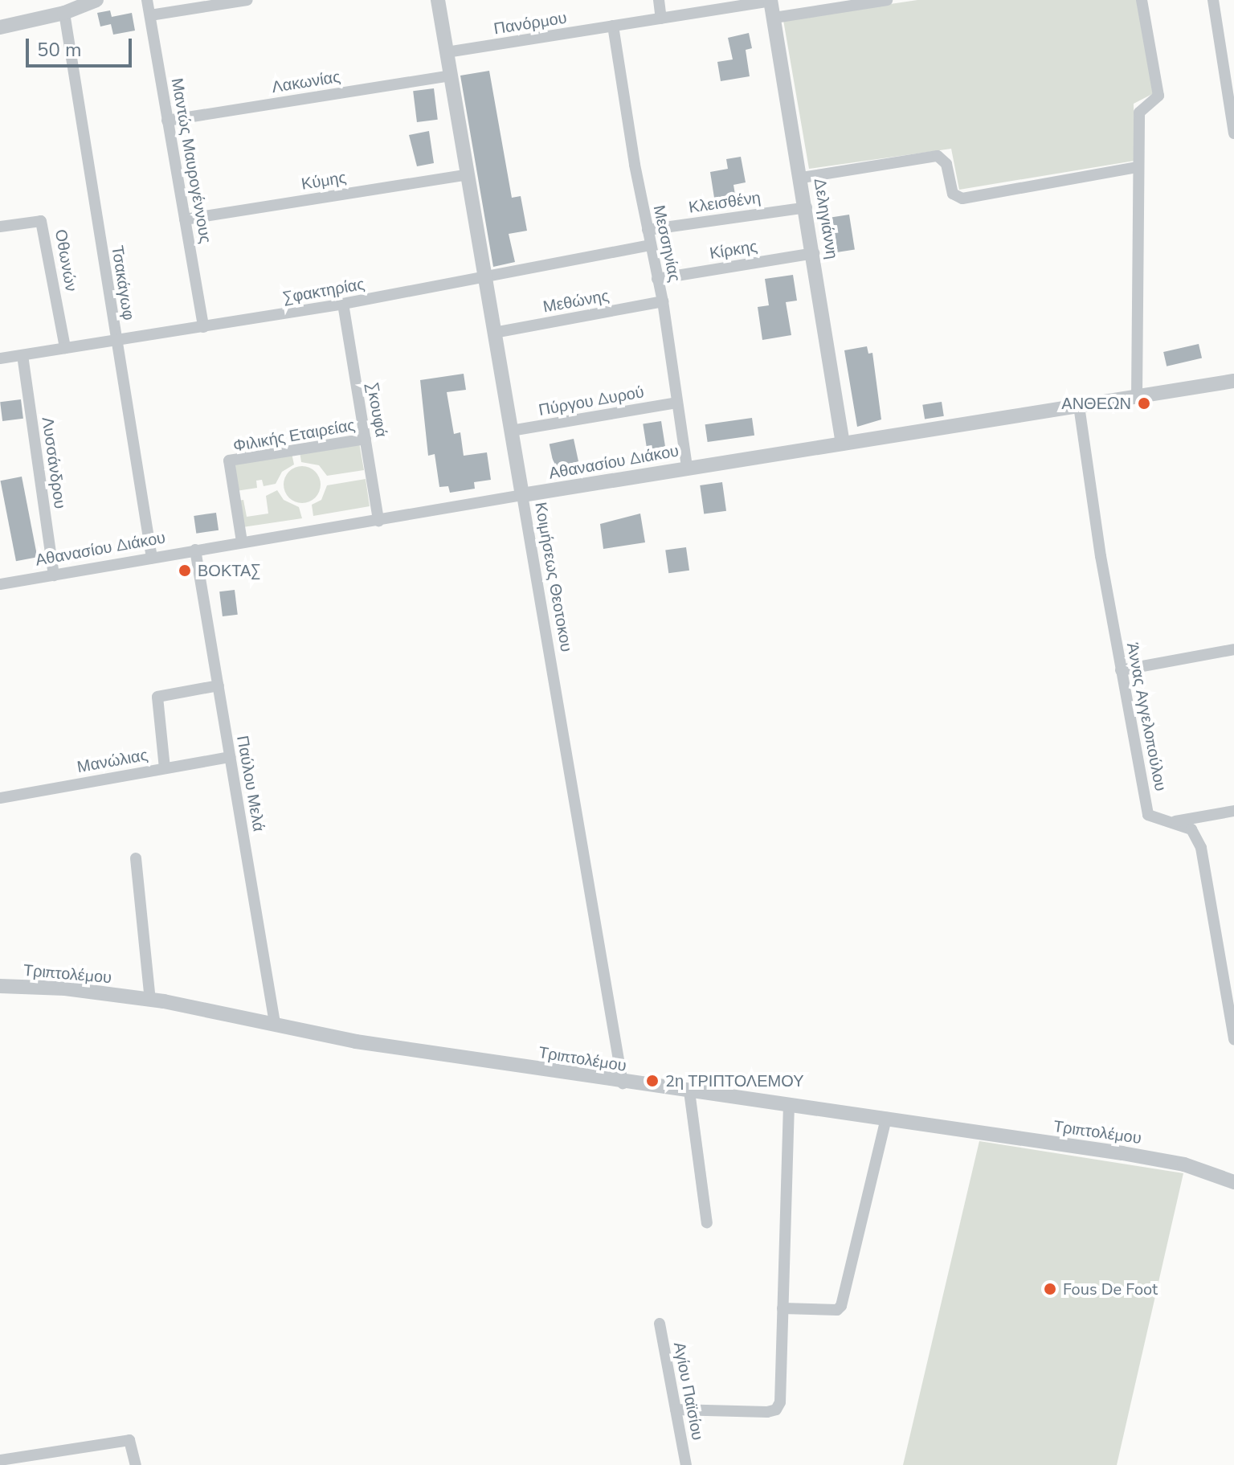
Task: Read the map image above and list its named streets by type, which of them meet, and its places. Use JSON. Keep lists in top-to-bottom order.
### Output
{
  "streets": {
    "street": [
      "Πανόρμου",
      "Λακωνίας",
      "Μαντώς Μαυρογέννους",
      "Κύμης",
      "Κλεισθένη",
      "Δεληγιάννη",
      "Μεσσηνίας",
      "Κίρκης",
      "Οθωνών",
      "Τσακάγωφ",
      "Σφακτηρίας",
      "Μεθώνης",
      "Πύργου Δυρού",
      "Σκουφά",
      "Φιλικής Εταιρείας",
      "Αθανασίου Διάκου",
      "Λυσσάνδρου",
      "Κοιμήσεως Θεοτοκου",
      "Άννας Αγγελοπούλου",
      "Μανώλιας",
      "Παύλου Μελά",
      "Τριπτολέμου",
      "Αγίου Παϊσίου"
    ]
  },
  "crossings": [
    ["Πανόρμου", "Δεληγιάννη"],
    ["Πανόρμου", "Μεσσηνίας"],
    ["Πανόρμου", "Κοιμήσεως Θεοτοκου"],
    ["Λακωνίας", "Μαντώς Μαυρογέννους"],
    ["Λακωνίας", "Κοιμήσεως Θεοτοκου"],
    ["Μαντώς Μαυρογέννους", "Κύμης"],
    ["Μαντώς Μαυρογέννους", "Σφακτηρίας"],
    ["Κύμης", "Κοιμήσεως Θεοτοκου"],
    ["Κλεισθένη", "Δεληγιάννη"],
    ["Κλεισθένη", "Μεσσηνίας"],
    ["Δεληγιάννη", "Κίρκης"],
    ["Δεληγιάννη", "Αθανασίου Διάκου"],
    ["Μεσσηνίας", "Κίρκης"],
    ["Μεσσηνίας", "Σφακτηρίας"],
    ["Μεσσηνίας", "Μεθώνης"],
    ["Μεσσηνίας", "Πύργου Δυρού"],
    ["Μεσσηνίας", "Αθανασίου Διάκου"],
    ["Οθωνών", "Σφακτηρίας"],
    ["Τσακάγωφ", "Σφακτηρίας"],
    ["Τσακάγωφ", "Αθανασίου Διάκου"],
    ["Σφακτηρίας", "Σκουφά"],
    ["Σφακτηρίας", "Λυσσάνδρου"],
    ["Σφακτηρίας", "Κοιμήσεως Θεοτοκου"],
    ["Μεθώνης", "Κοιμήσεως Θεοτοκου"],
    ["Πύργου Δυρού", "Κοιμήσεως Θεοτοκου"],
    ["Σκουφά", "Φιλικής Εταιρείας"],
    ["Σκουφά", "Αθανασίου Διάκου"],
    ["Φιλικής Εταιρείας", "Αθανασίου Διάκου"],
    ["Αθανασίου Διάκου", "Λυσσάνδρου"],
    ["Αθανασίου Διάκου", "Κοιμήσεως Θεοτοκου"],
    ["Αθανασίου Διάκου", "Άννας Αγγελοπούλου"],
    ["Αθανασίου Διάκου", "Παύλου Μελά"],
    ["Κοιμήσεως Θεοτοκου", "Τριπτολέμου"],
    ["Μανώλιας", "Παύλου Μελά"],
    ["Παύλου Μελά", "Τριπτολέμου"]
  ],
  "places": [
    "ΑΝΘΕΩΝ",
    "ΒΟΚΤΑΣ",
    "2η ΤΡΙΠΤΟΛΕΜΟΥ",
    "Fous De Foot"
  ],
  "scale_bar": "50 m"
}
